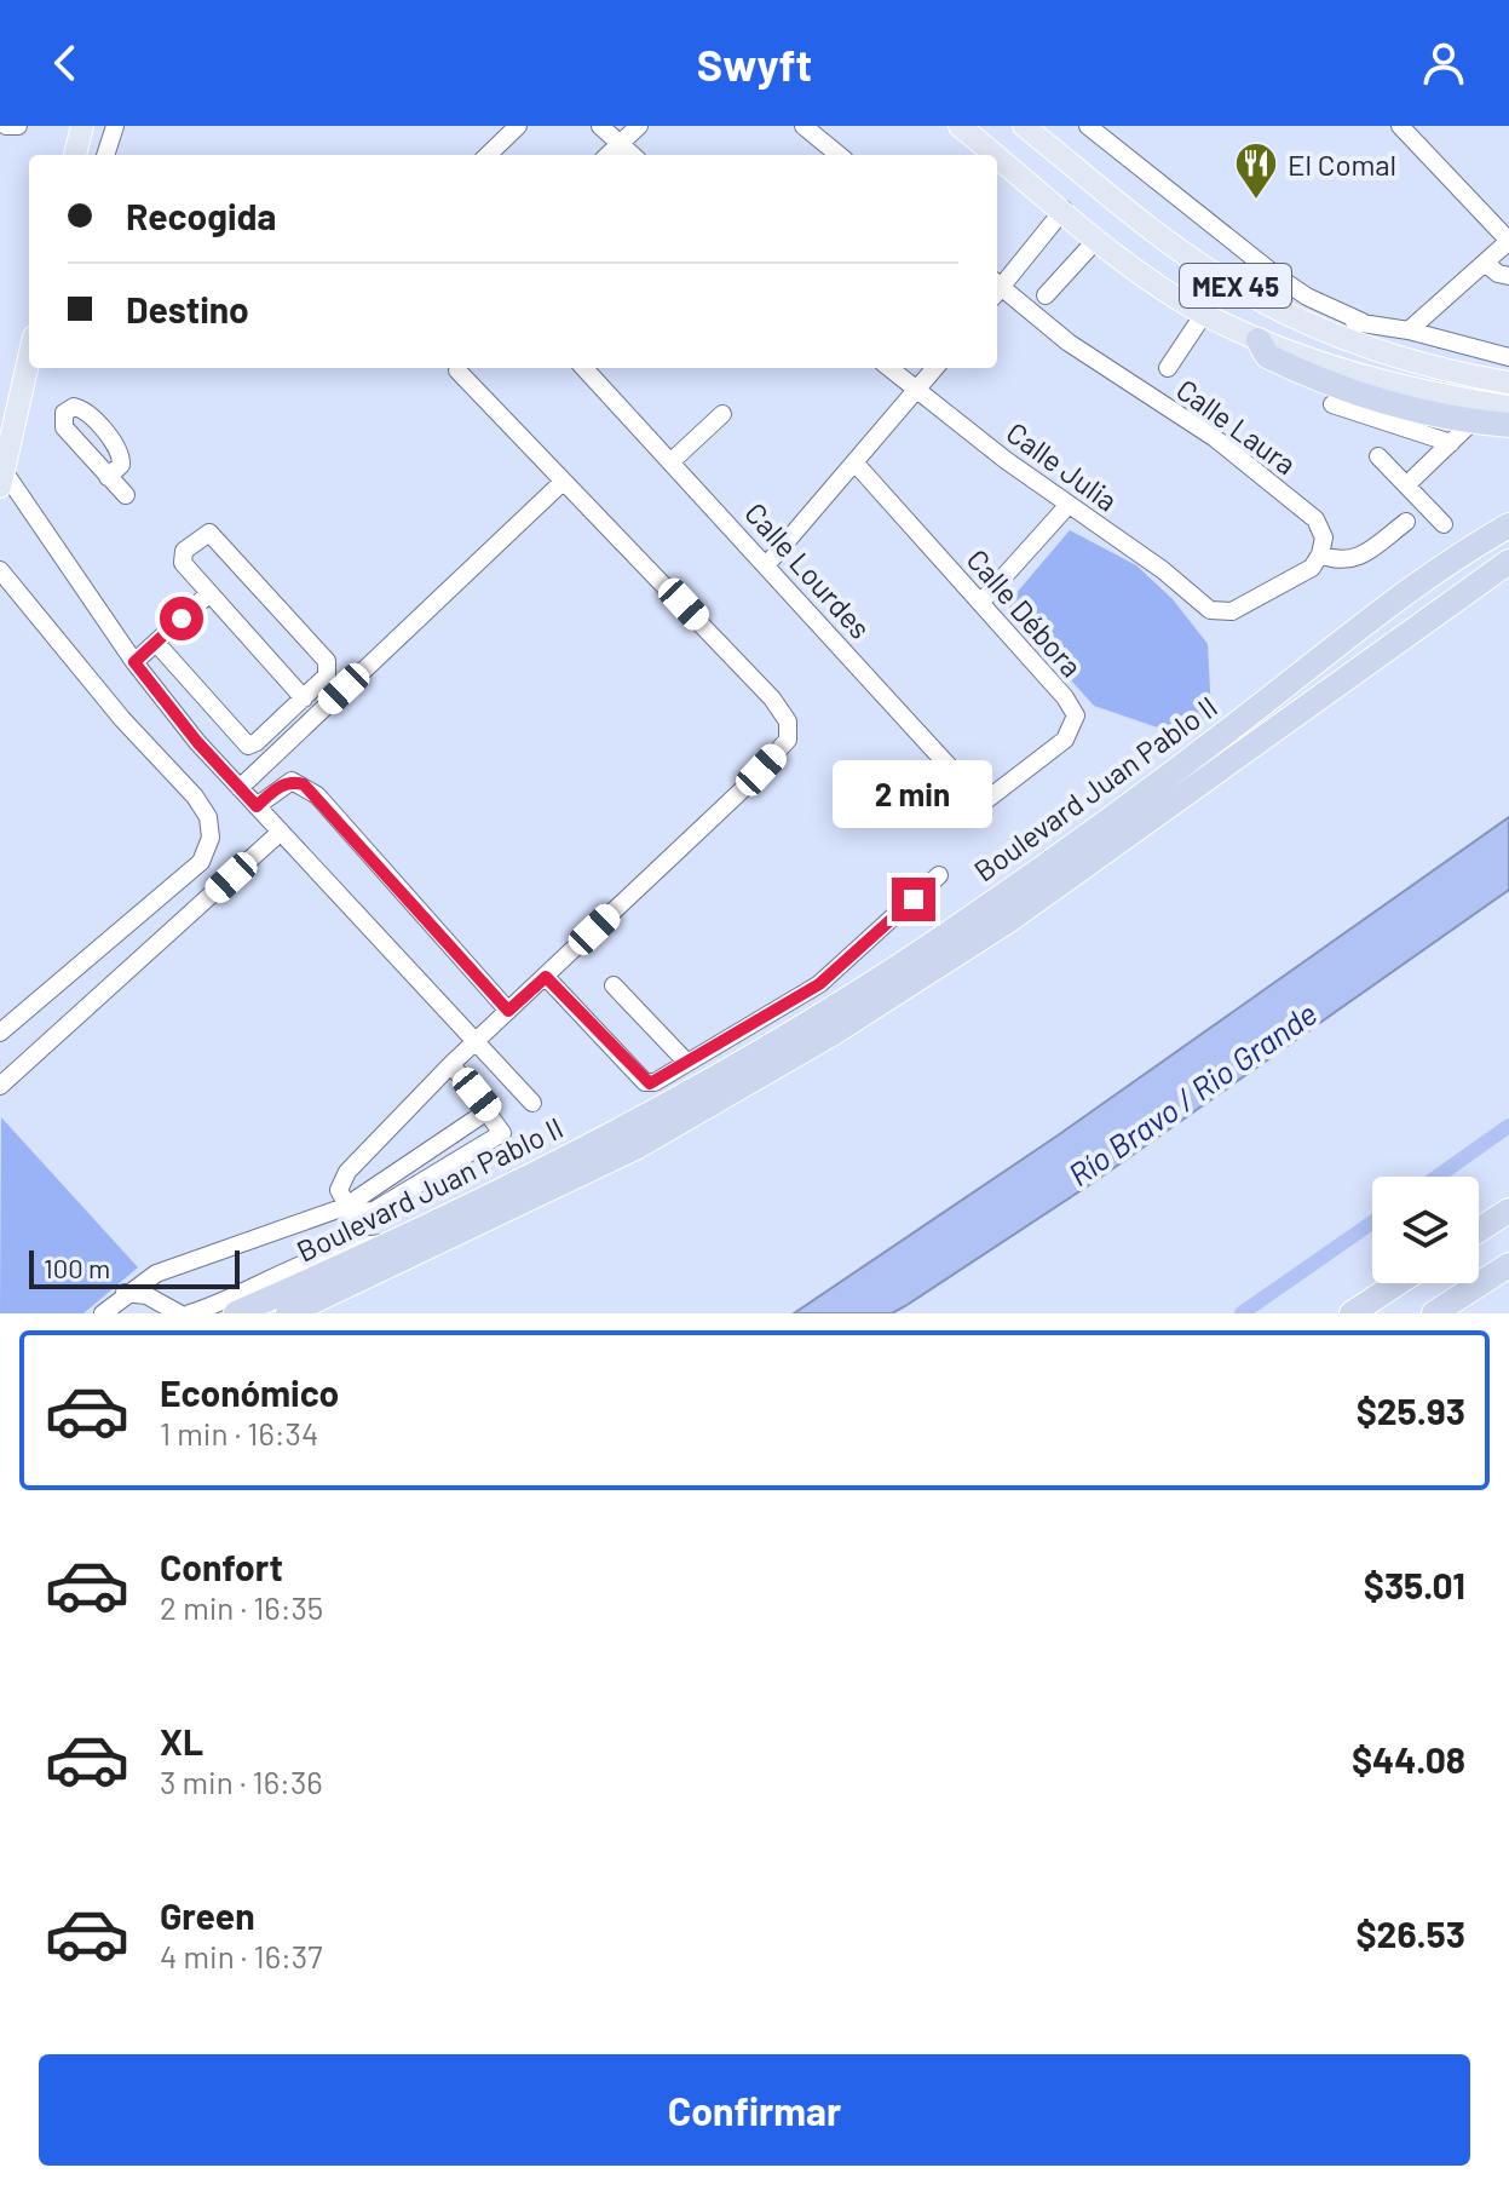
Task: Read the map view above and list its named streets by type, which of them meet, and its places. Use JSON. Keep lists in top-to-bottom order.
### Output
{
  "streets": {
    "highway": ["Boulevard Juan Pablo II"],
    "main road": ["MEX 45"],
    "street": [
      "Calle Laura",
      "Calle Julia",
      "Calle Lourdes",
      "Calle Débora"
    ]
  },
  "crossings": [
    ["Calle Laura", "Calle Julia"],
    ["Calle Lourdes", "Calle Débora"]
  ],
  "water": ["Río Bravo / Rio Grande"],
  "places": {
    "restaurant": ["El Comal"]
  },
  "scale_bar": "100 m",
  "page": {
    "header": "Swyft",
    "banner": ["Recogida", "Destino"],
    "bubble": "2 min",
    "scale": "100 m",
    "list": [
      {
        "name": "Económico",
        "note": "1 min · 16:34",
        "value": "$25.93"
      },
      {
        "name": "Confort",
        "note": "2 min · 16:35",
        "value": "$35.01"
      },
      {
        "name": "XL",
        "note": "3 min · 16:36",
        "value": "$44.08"
      },
      {
        "name": "Green",
        "note": "4 min · 16:37",
        "value": "$26.53"
      }
    ],
    "buttons": "Confirmar"
  }
}
